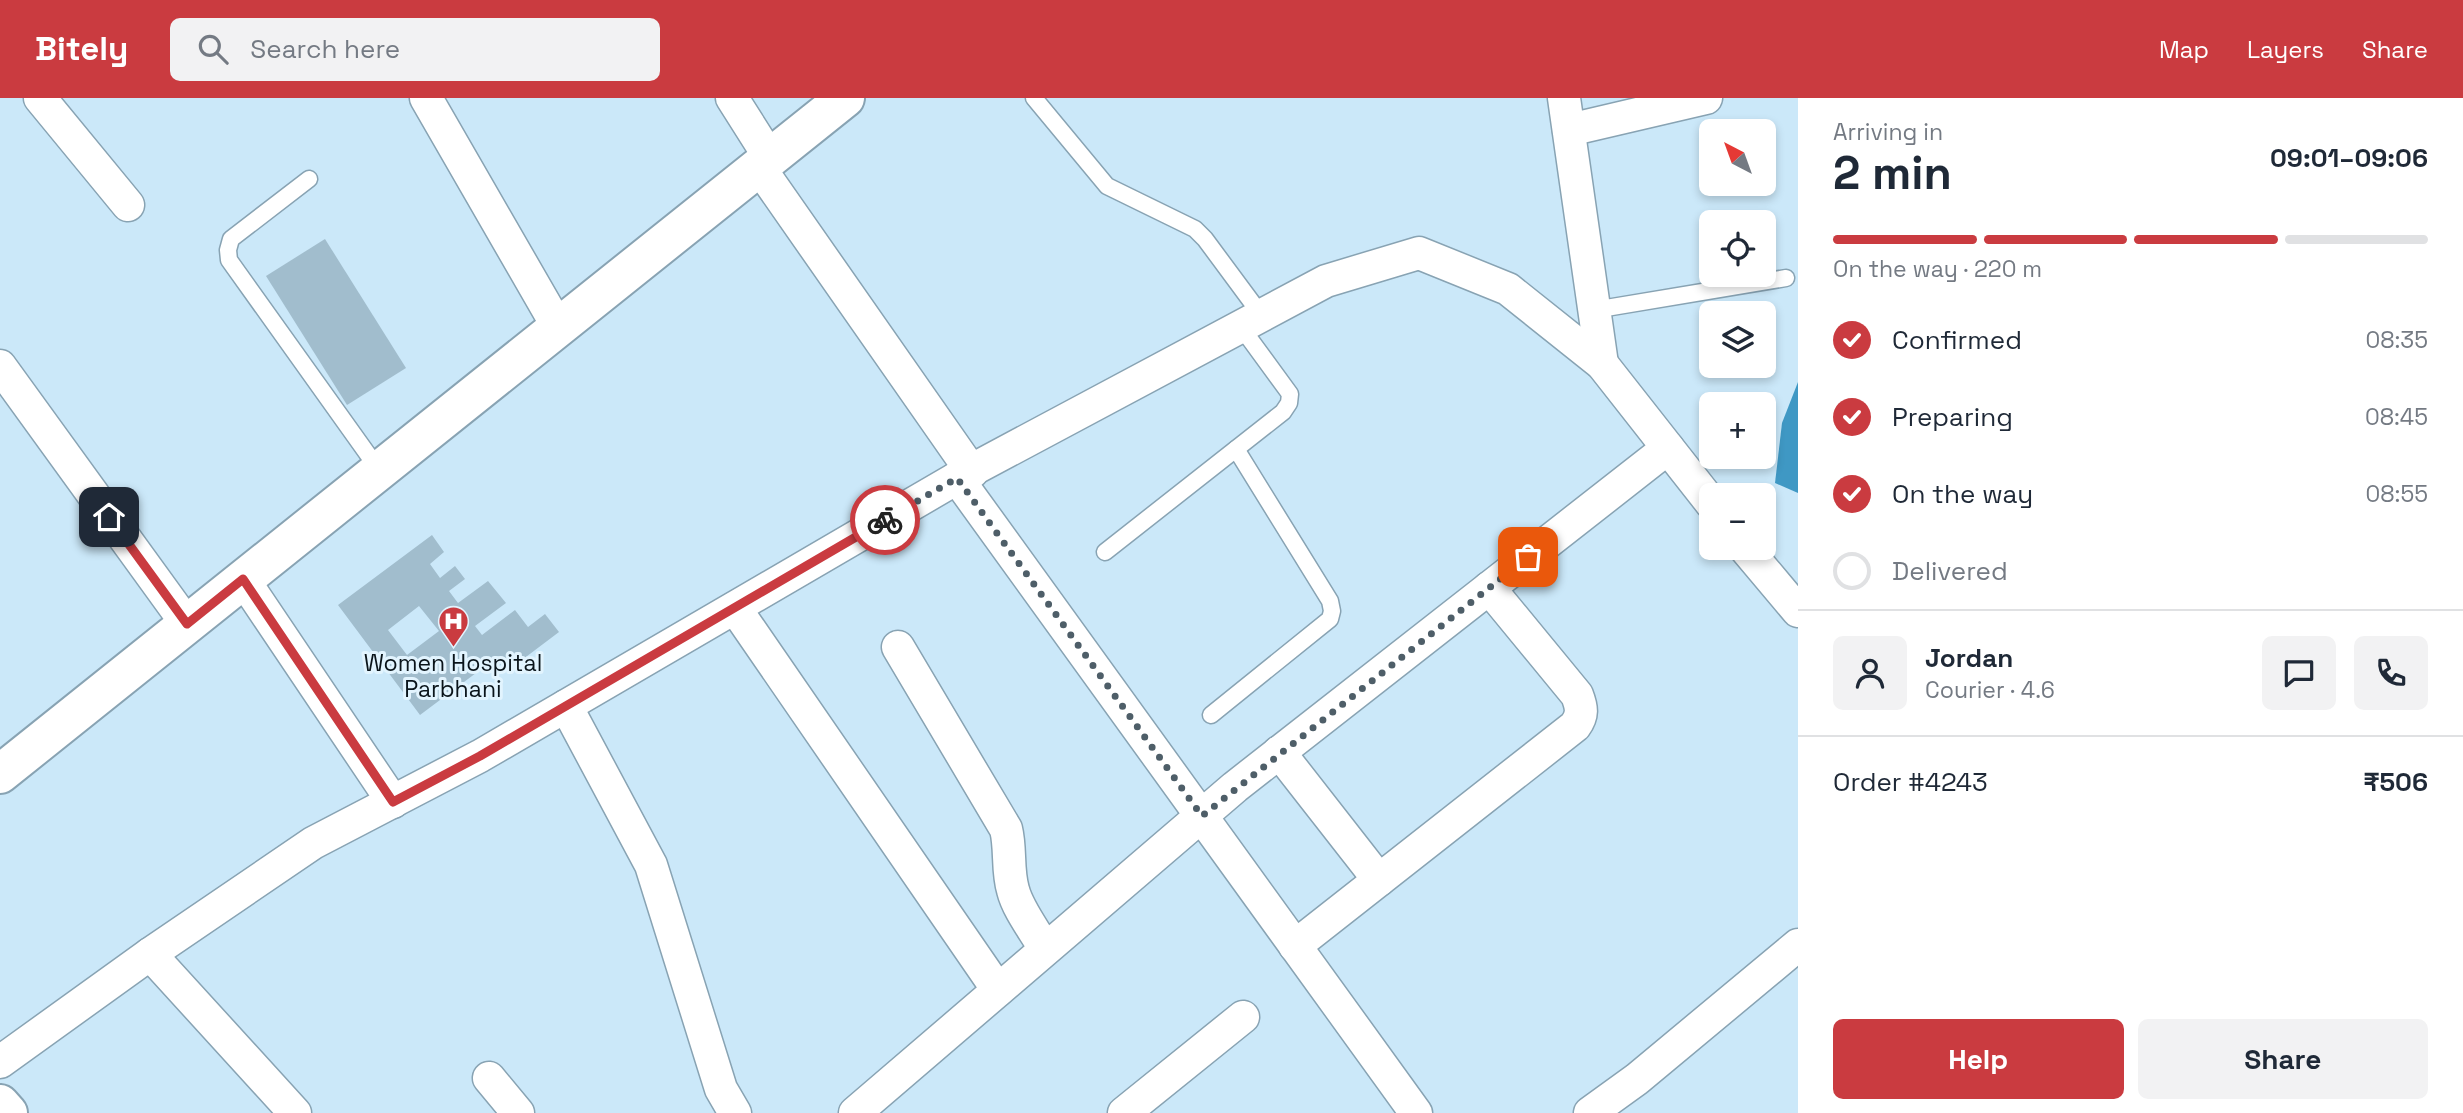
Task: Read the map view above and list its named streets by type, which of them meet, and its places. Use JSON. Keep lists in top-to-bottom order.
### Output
{
  "places": {
    "hospital": ["Women Hospital Parbhani"]
  },
  "north": "top left",
  "page": {
    "header": "Bitely",
    "search": "Search here",
    "nav": ["Map", "Layers", "Share"],
    "heading": ["2 min", "Arriving in", "09:01–09:06"],
    "panel": [
      "Jordan",
      "Courier · 4.6",
      "Order #4243",
      "₹506"
    ],
    "map_buttons": ["+", "−"],
    "bar": "On the way · 220 m",
    "list": [
      ["Confirmed", "08:35"],
      ["Preparing", "08:45"],
      ["On the way", "08:55"],
      "Delivered"
    ],
    "buttons": ["Help", "Share"]
  }
}
